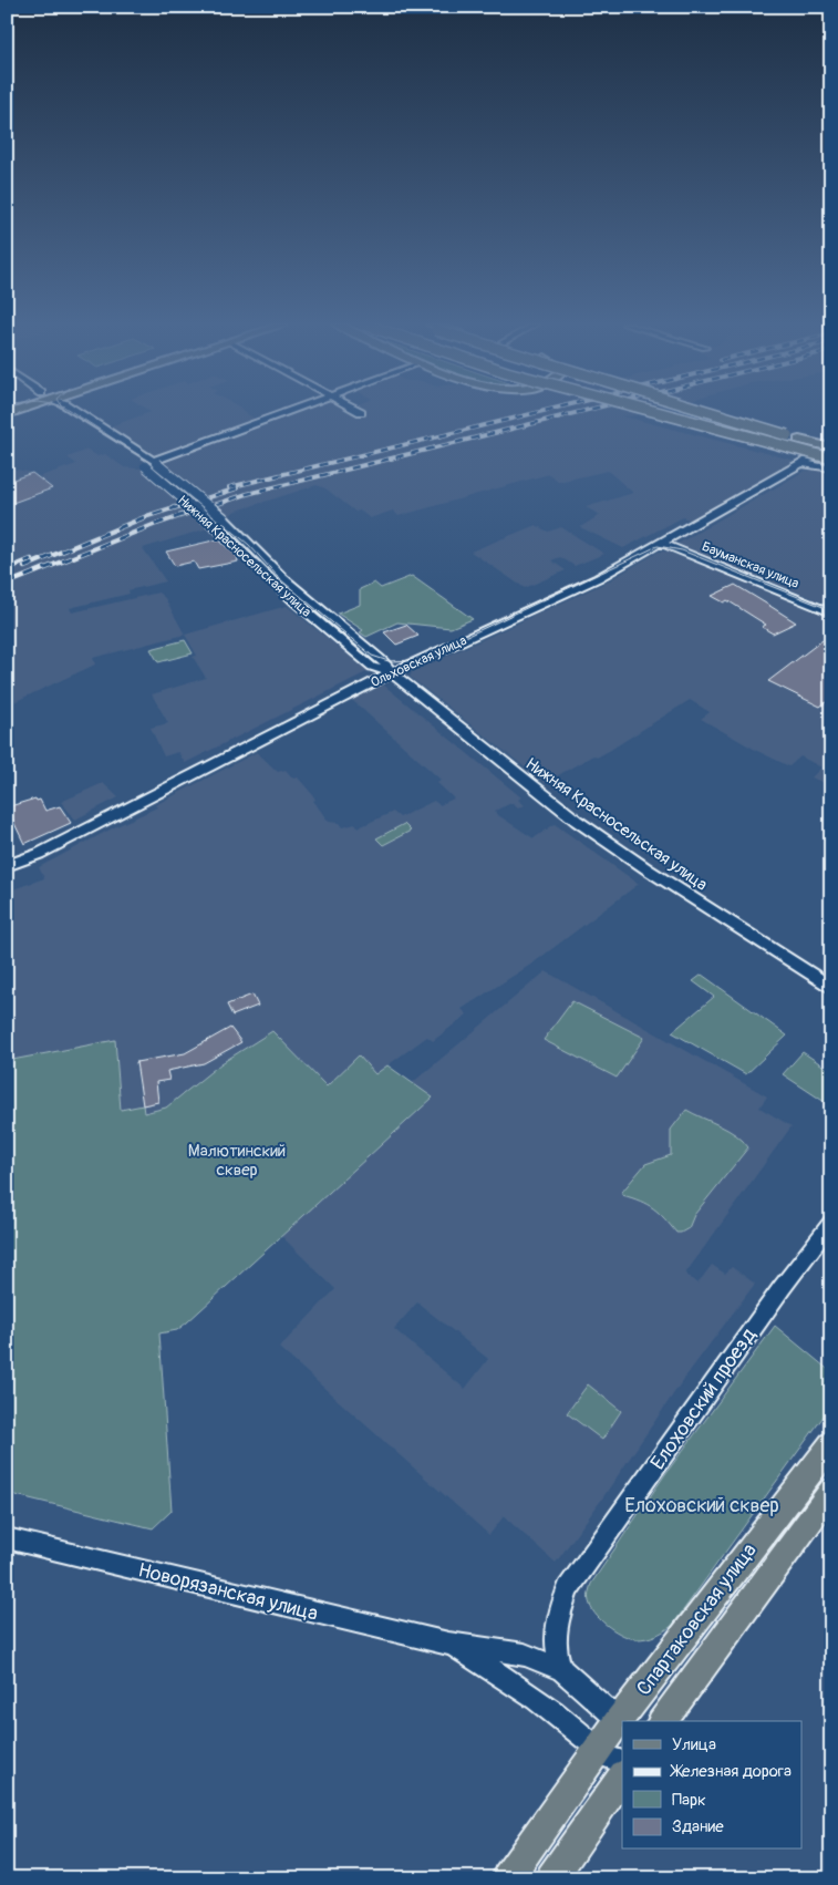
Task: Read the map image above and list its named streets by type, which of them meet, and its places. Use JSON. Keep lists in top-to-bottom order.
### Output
{
  "streets": {
    "main road": ["Спартаковская улица"],
    "street": [
      "Нижняя Красносельская улица",
      "Бауманская улица",
      "Ольховская улица",
      "Елоховский проезд",
      "Новорязанская улица"
    ]
  },
  "crossings": [
    ["Нижняя Красносельская улица", "Ольховская улица"],
    ["Бауманская улица", "Ольховская улица"],
    ["Елоховский проезд", "Новорязанская улица"],
    ["Новорязанская улица", "Спартаковская улица"]
  ],
  "parks": ["Малютинский сквер", "Елоховский сквер"],
  "legend": [
    "Улица",
    "Железная дорога",
    "Парк",
    "Здание"
  ]
}
